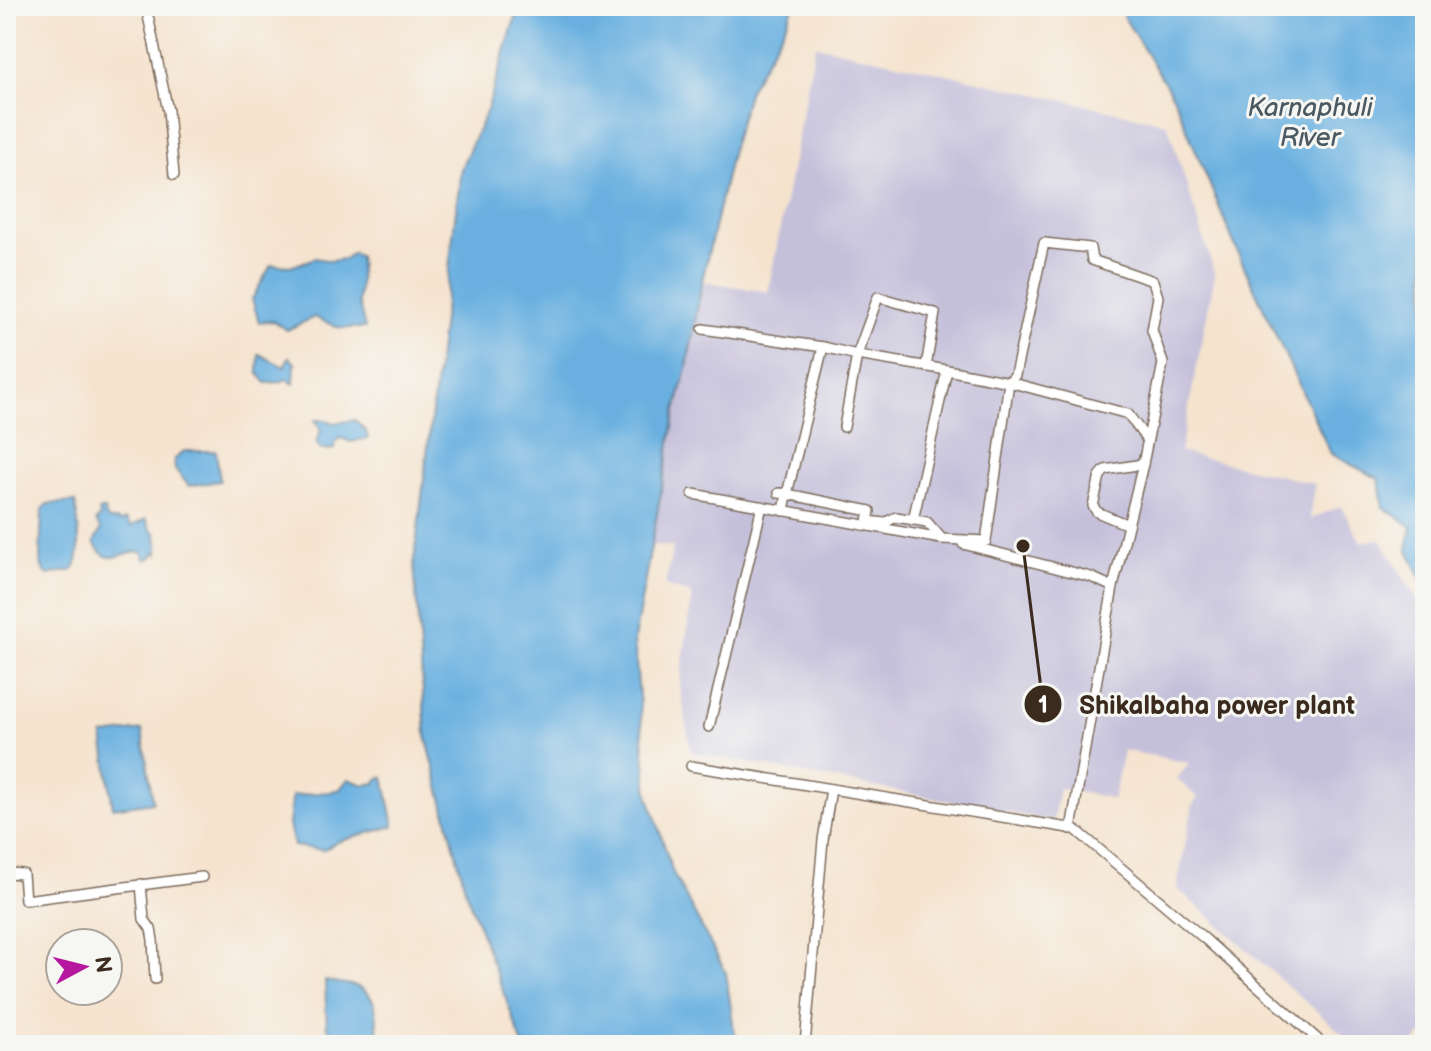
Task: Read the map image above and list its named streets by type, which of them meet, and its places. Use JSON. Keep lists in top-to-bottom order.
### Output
{
  "water": ["Karnaphuli River"],
  "places": ["Shikalbaha power plant"],
  "north": "right"
}
